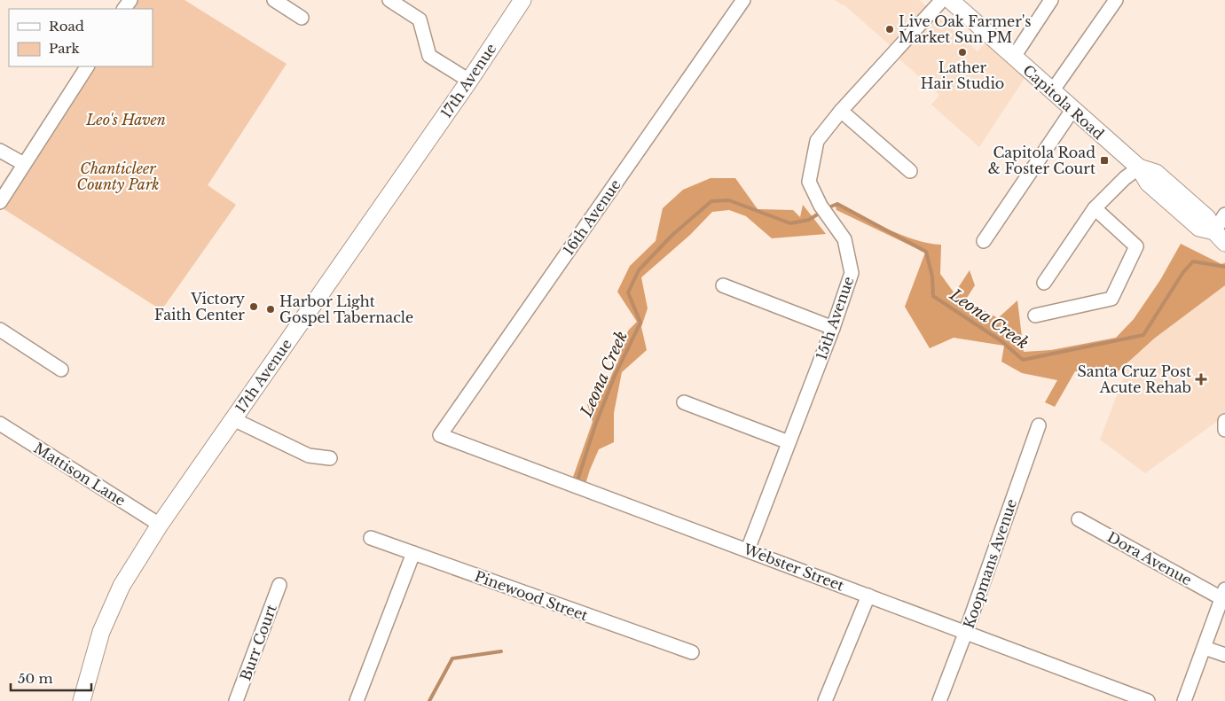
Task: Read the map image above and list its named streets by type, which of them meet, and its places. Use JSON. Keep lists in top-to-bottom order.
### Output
{
  "streets": {
    "main road": ["17th Avenue", "Capitola Road"],
    "street": [
      "16th Avenue",
      "15th Avenue",
      "Mattison Lane",
      "Dora Avenue",
      "Koopmans Avenue",
      "Webster Street",
      "Pinewood Street",
      "Burr Court"
    ]
  },
  "crossings": [
    ["17th Avenue", "Mattison Lane"],
    ["16th Avenue", "Webster Street"],
    ["15th Avenue", "Webster Street"],
    ["Koopmans Avenue", "Webster Street"]
  ],
  "water": ["Leona Creek"],
  "parks": ["Leo's Haven", "Chanticleer County Park"],
  "places": {
    "other": [
      "Live Oak Farmer's Market Sun PM",
      "Lather Hair Studio",
      "Victory Faith Center",
      "Harbor Light Gospel Tabernacle"
    ],
    "transit": ["Capitola Road & Foster Court"],
    "health": ["Santa Cruz Post Acute Rehab"]
  },
  "legend": ["Road", "Park"],
  "scale_bar": "50 m"
}
